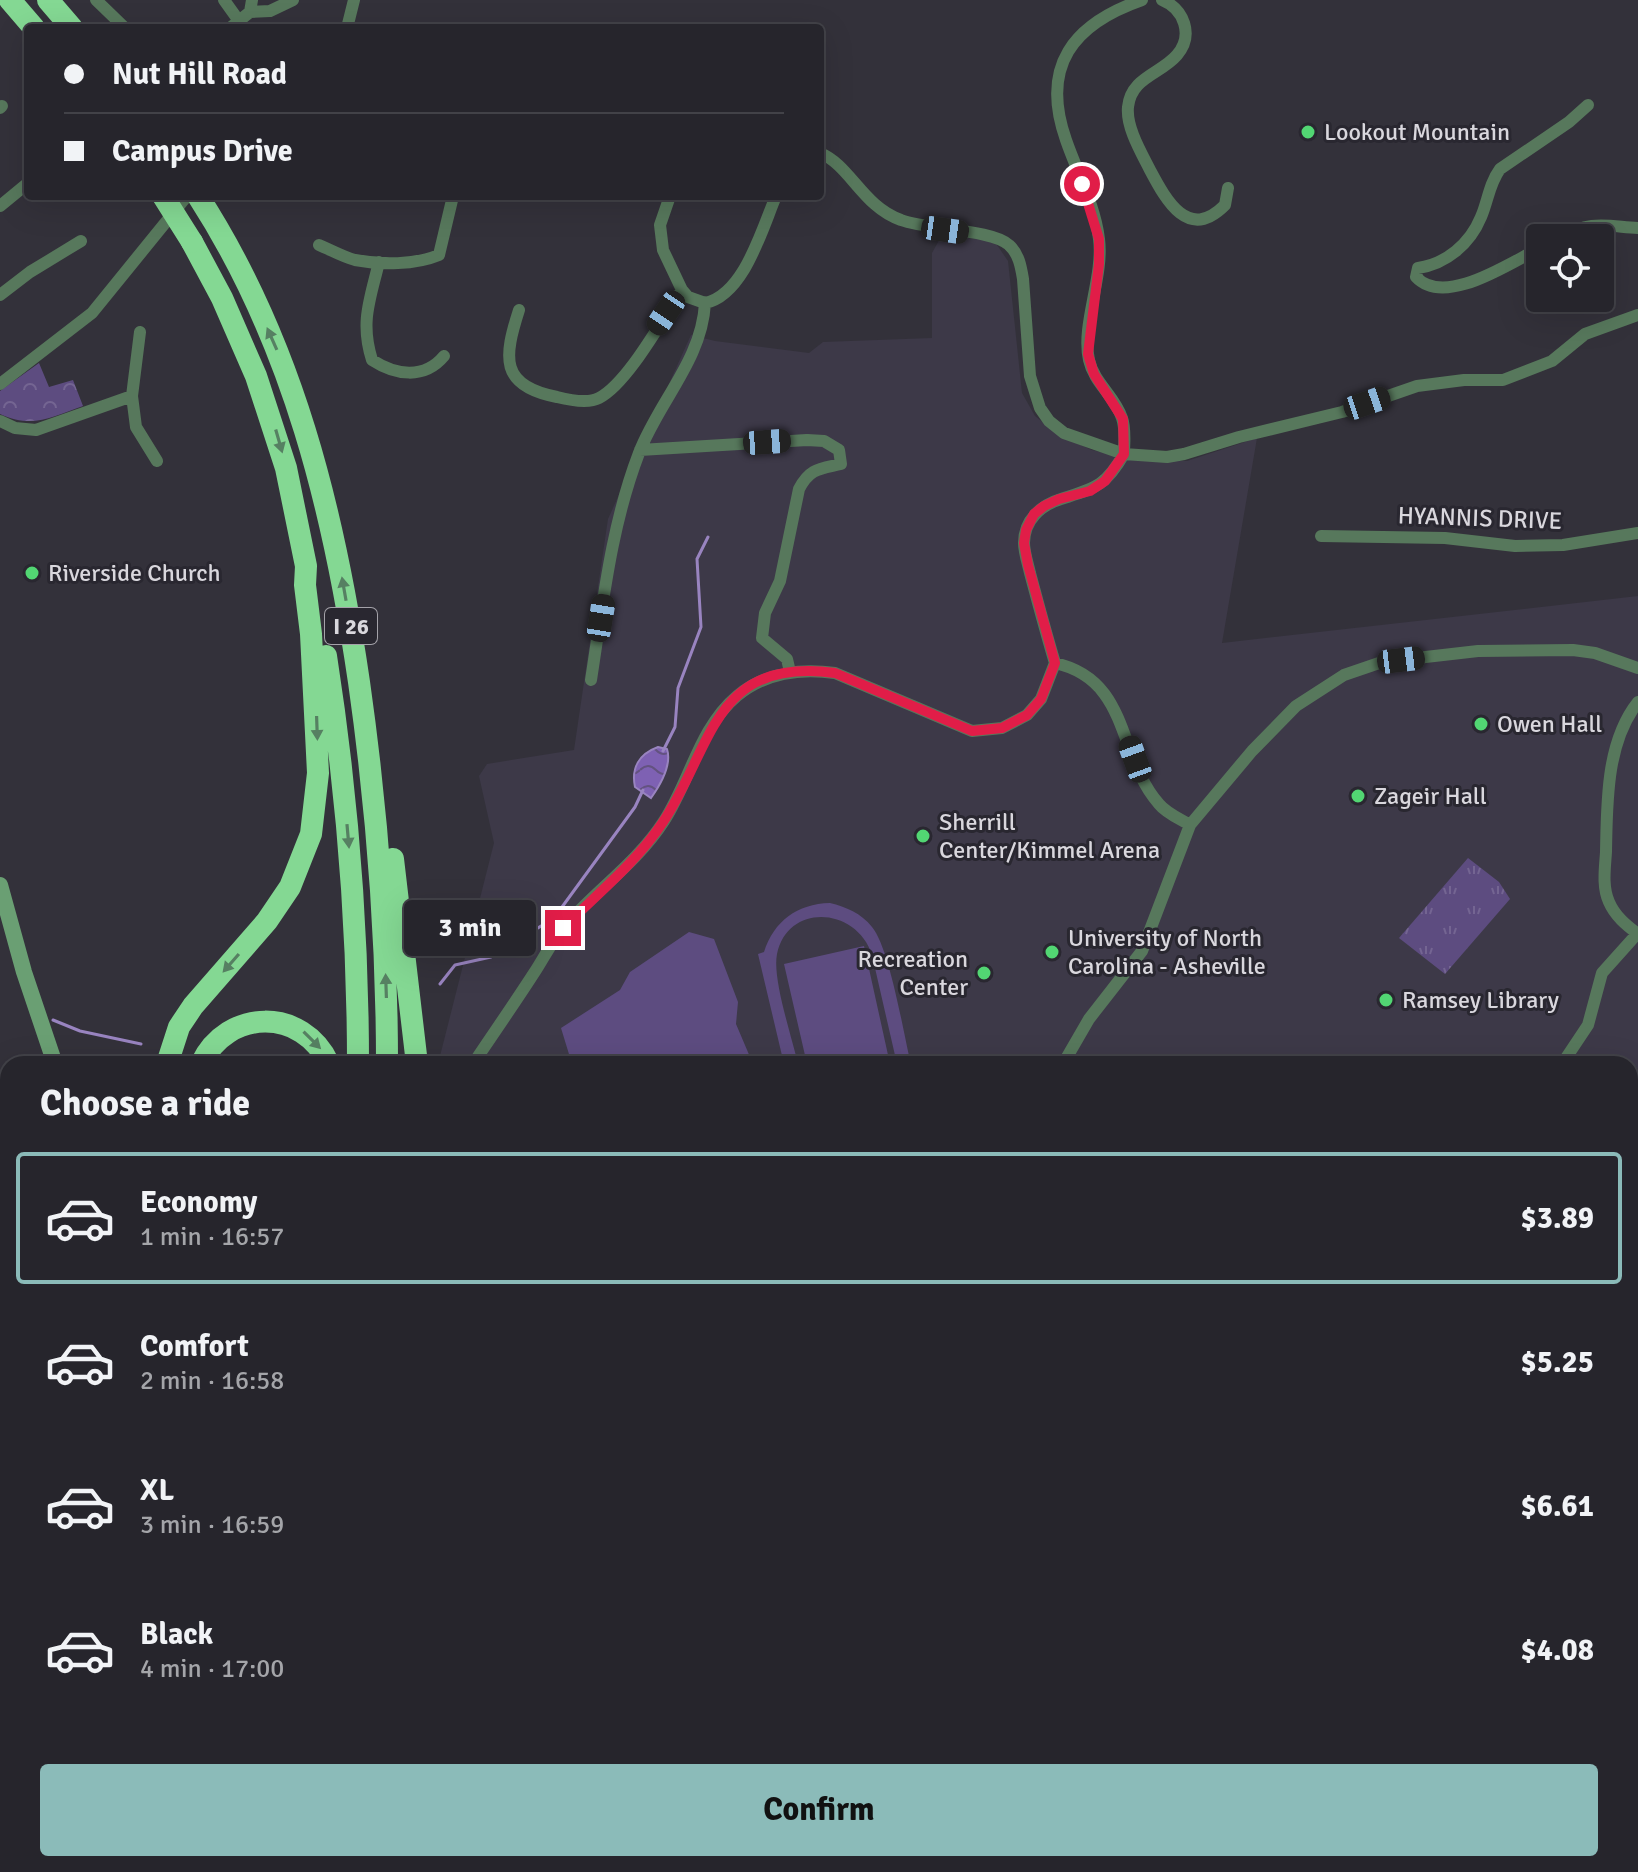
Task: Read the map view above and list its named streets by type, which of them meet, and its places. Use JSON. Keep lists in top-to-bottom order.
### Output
{
  "streets": {
    "highway": ["I 26"],
    "street": ["HYANNIS DRIVE"]
  },
  "places": [
    "Lookout Mountain",
    "Riverside Church",
    "Owen Hall",
    "Zageir Hall",
    "Sherrill Center/Kimmel Arena",
    "University of North Carolina - Asheville",
    "Recreation Center",
    "Ramsey Library"
  ],
  "page": {
    "banner": ["Nut Hill Road", "Campus Drive"],
    "bubble": "3 min",
    "heading": "Choose a ride",
    "list": [
      {
        "name": "Economy",
        "note": "1 min · 16:57",
        "value": "$3.89"
      },
      {
        "name": "Comfort",
        "note": "2 min · 16:58",
        "value": "$5.25"
      },
      {
        "name": "XL",
        "note": "3 min · 16:59",
        "value": "$6.61"
      },
      {
        "name": "Black",
        "note": "4 min · 17:00",
        "value": "$4.08"
      }
    ],
    "buttons": "Confirm"
  }
}
